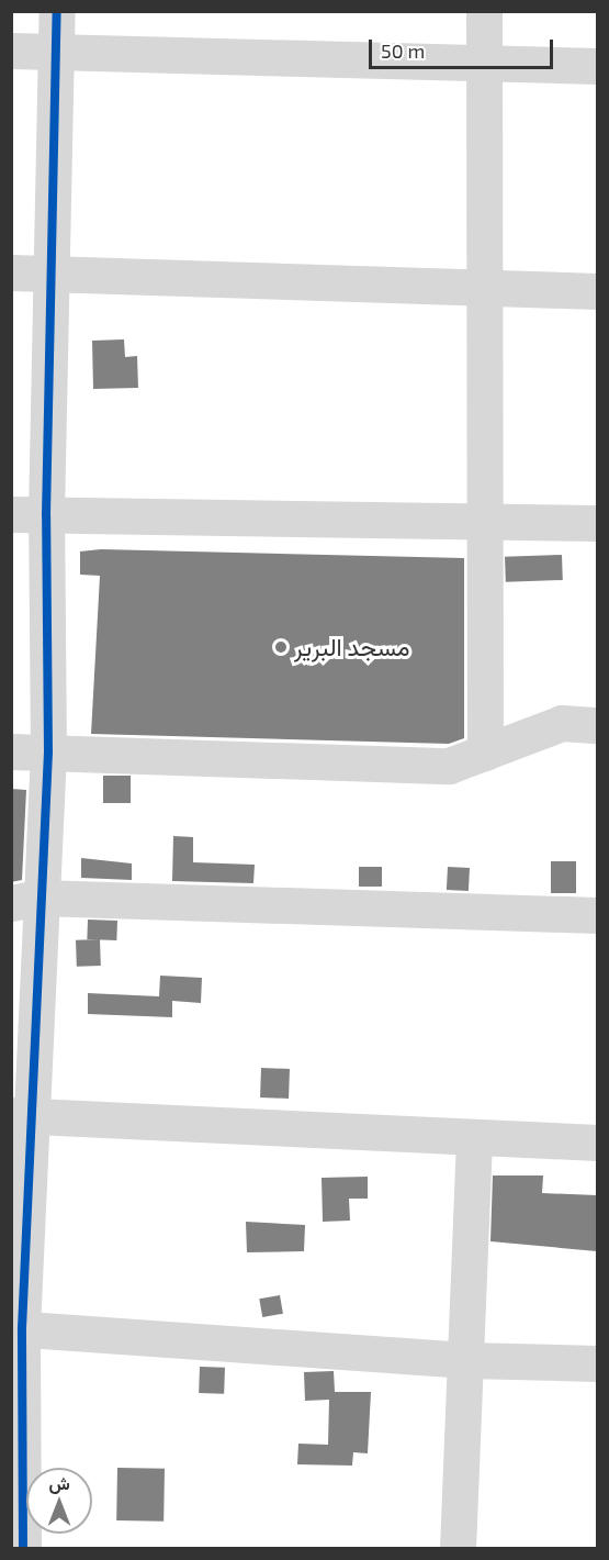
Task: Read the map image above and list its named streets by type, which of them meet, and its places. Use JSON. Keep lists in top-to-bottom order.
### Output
{
  "places": ["مسجد البرير"],
  "scale_bar": "50 m",
  "north": "top"
}
